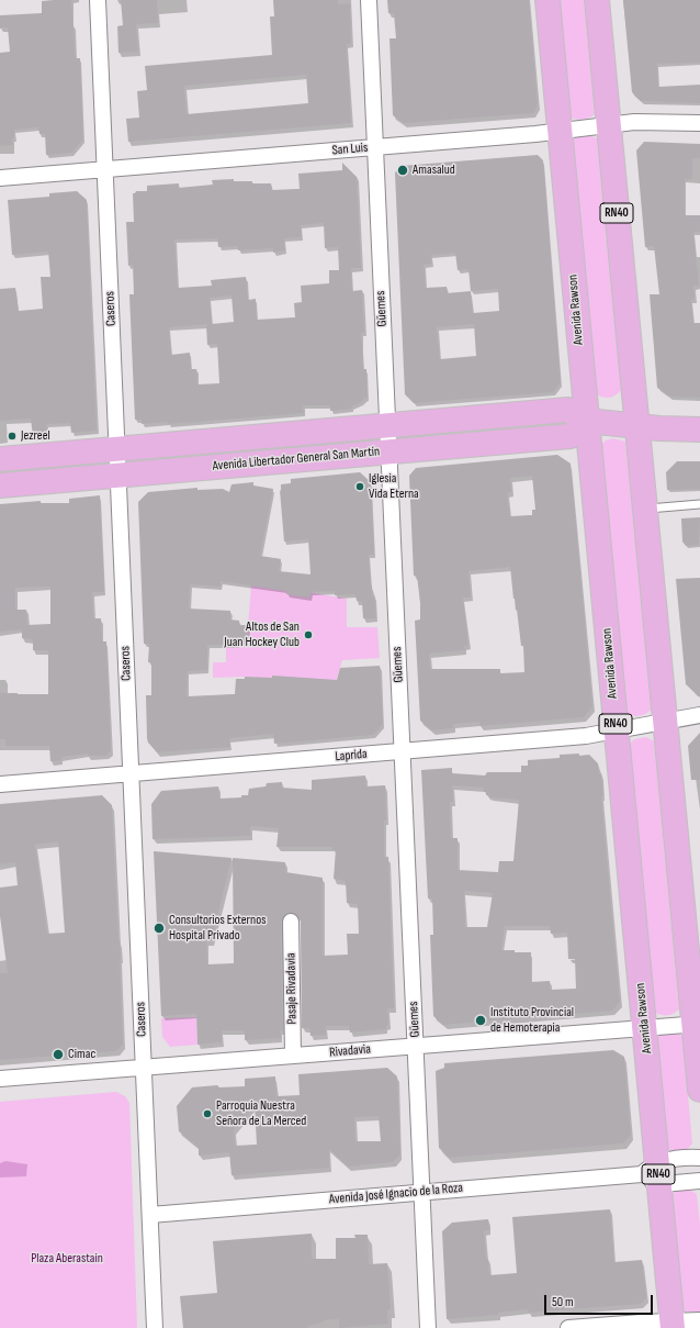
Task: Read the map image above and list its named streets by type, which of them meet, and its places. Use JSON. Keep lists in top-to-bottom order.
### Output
{
  "streets": {
    "main road": ["RN40", "Avenida Rawson", "Avenida Libertador General San Martín"],
    "street": [
      "San Luis",
      "Caseros",
      "Güemes",
      "Laprida",
      "Pasaje Rivadavia",
      "Rivadavia",
      "Avenida José Ignacio de la Roza"
    ]
  },
  "crossings": [
    ["San Luis", "RN40"],
    ["San Luis", "Caseros"],
    ["San Luis", "Güemes"],
    ["San Luis", "Avenida Rawson"],
    ["RN40", "Avenida Libertador General San Martín"],
    ["RN40", "Laprida"],
    ["RN40", "Rivadavia"],
    ["Caseros", "Avenida Libertador General San Martín"],
    ["Caseros", "Laprida"],
    ["Caseros", "Rivadavia"],
    ["Caseros", "Avenida José Ignacio de la Roza"],
    ["Güemes", "Avenida Libertador General San Martín"],
    ["Güemes", "Laprida"],
    ["Güemes", "Rivadavia"],
    ["Güemes", "Avenida José Ignacio de la Roza"],
    ["Avenida Rawson", "Avenida Libertador General San Martín"],
    ["Avenida Rawson", "Laprida"],
    ["Avenida Rawson", "Rivadavia"],
    ["Avenida Rawson", "Avenida José Ignacio de la Roza"],
    ["Pasaje Rivadavia", "Rivadavia"]
  ],
  "parks": ["Plaza Aberastain"],
  "places": [
    "Amasalud",
    "Jezreel",
    "Iglesia Vida Eterna",
    "Altos de San Juan Hockey Club",
    "Consultorios Externos Hospital Privado",
    "Instituto Provincial de Hemoterapia",
    "Cimac",
    "Parroquia Nuestra Señora de La Merced"
  ],
  "scale_bar": "50 m"
}
